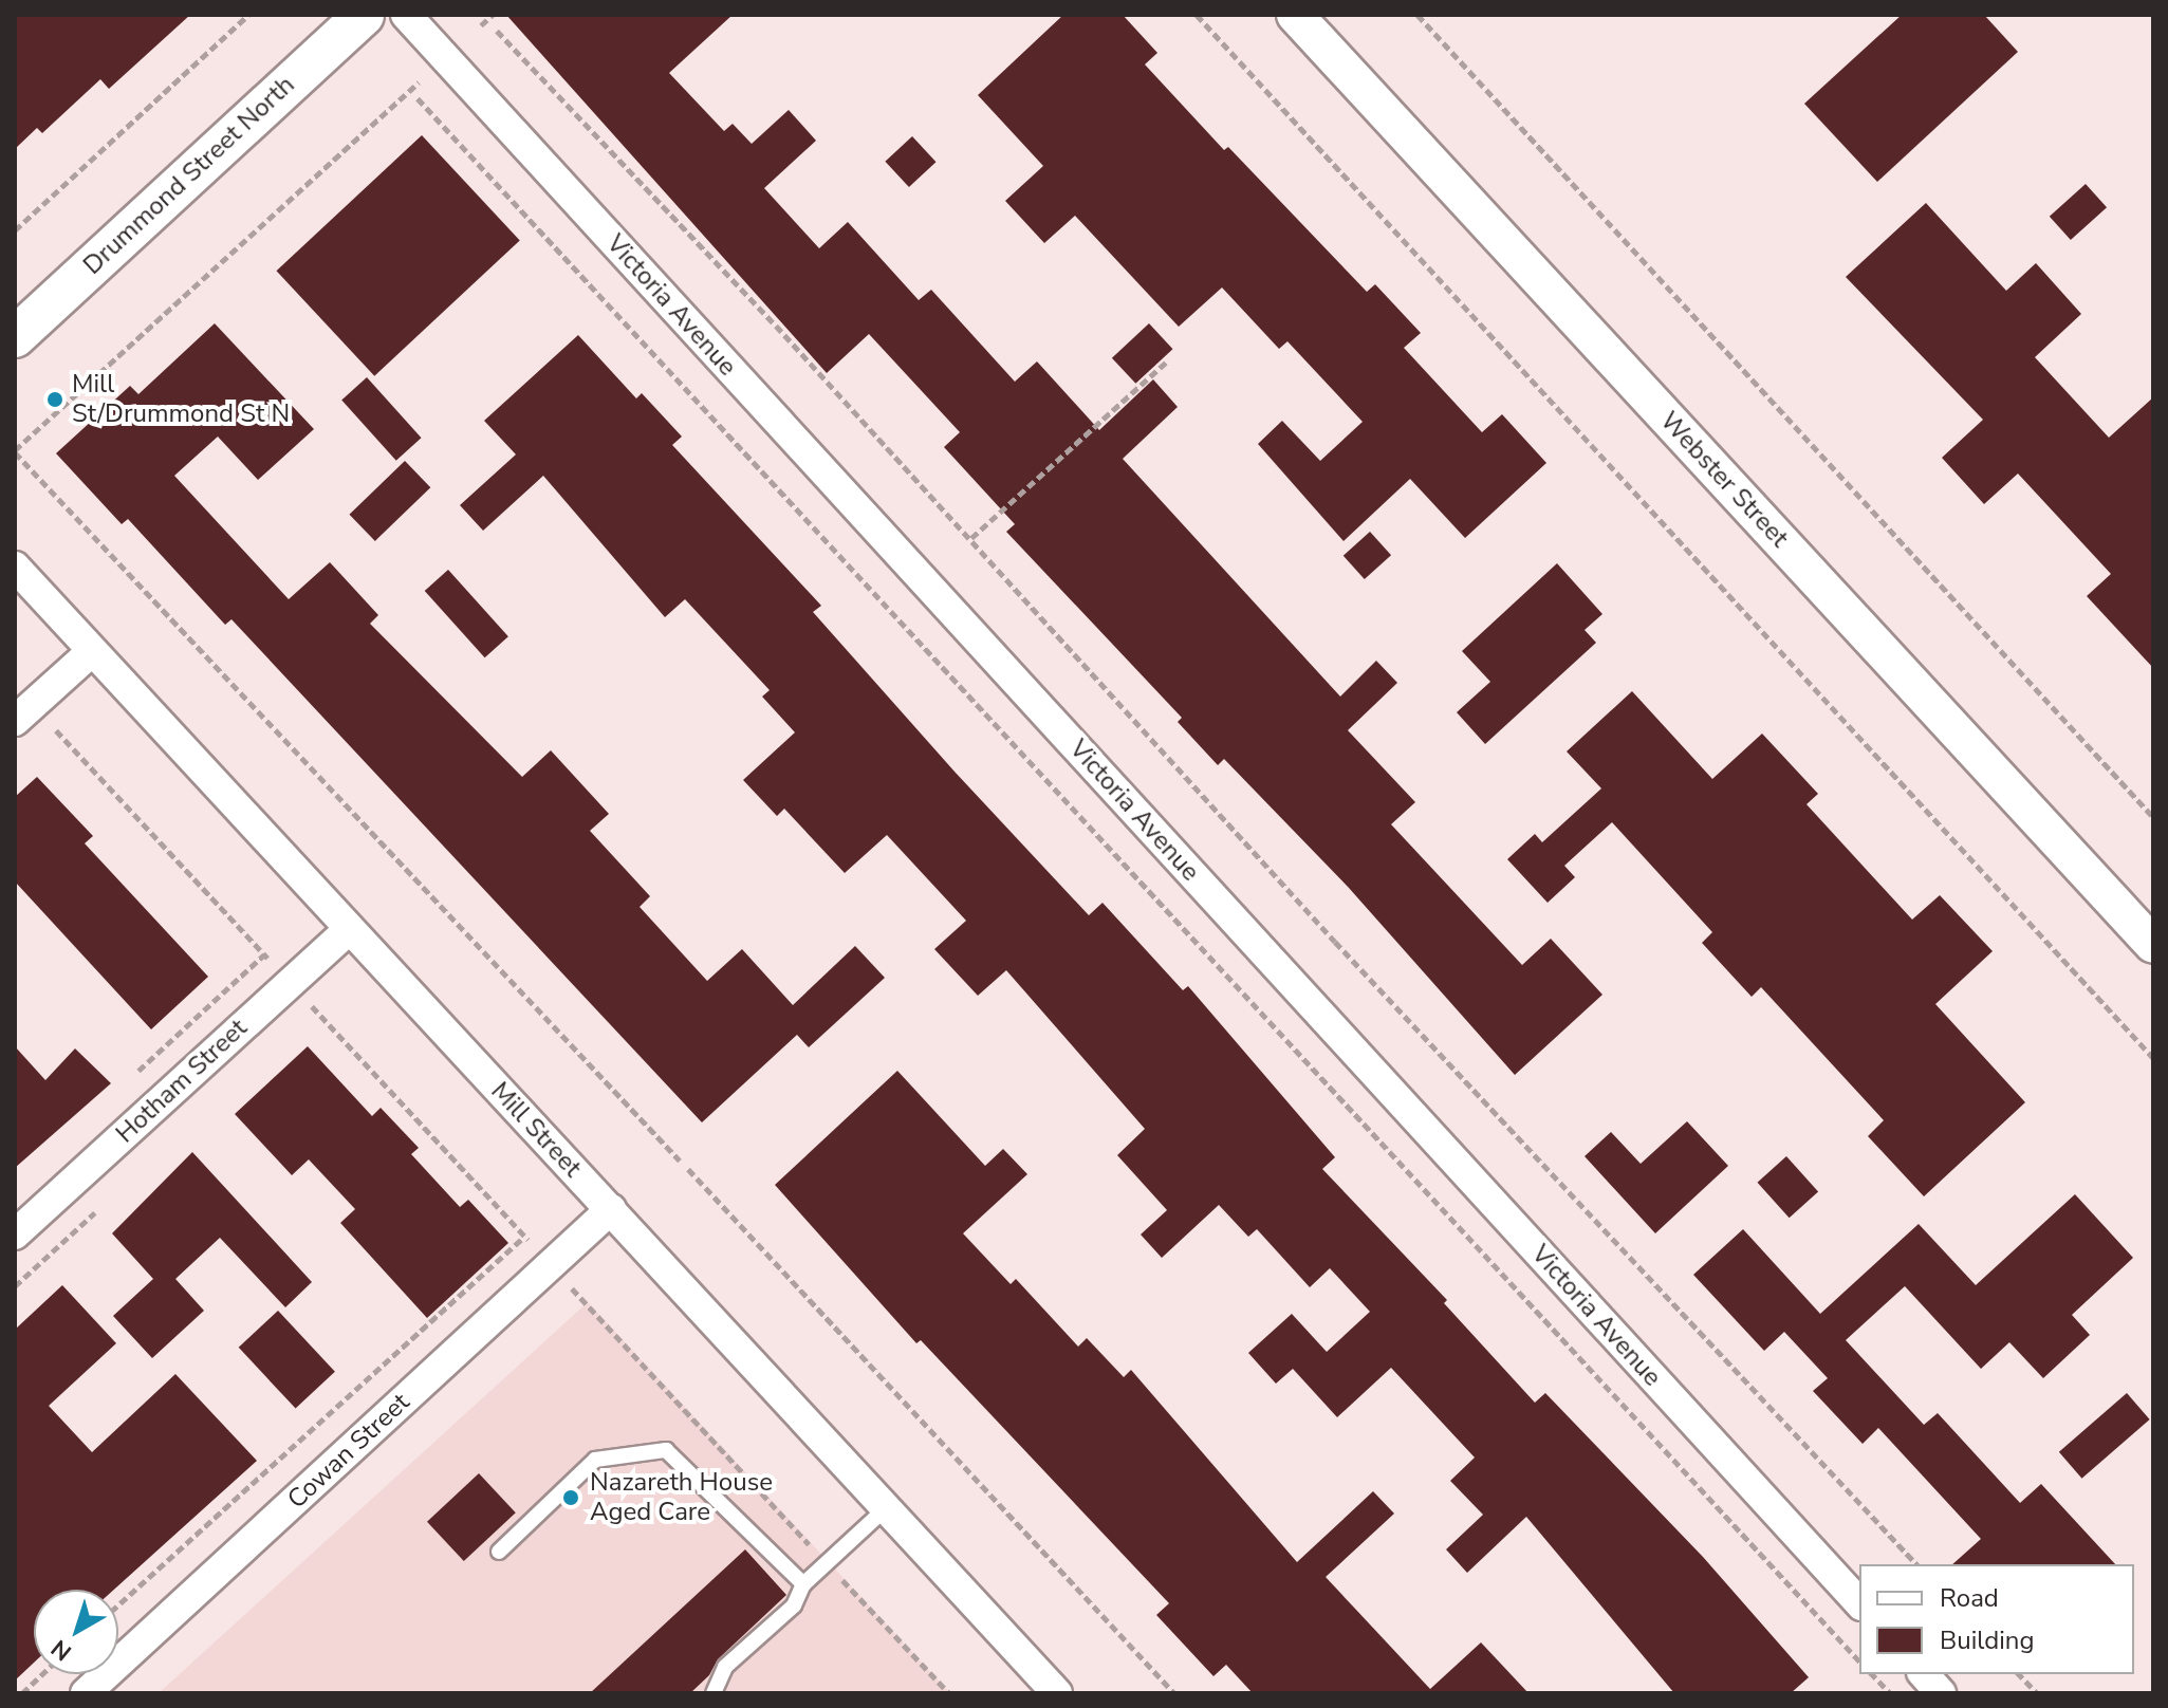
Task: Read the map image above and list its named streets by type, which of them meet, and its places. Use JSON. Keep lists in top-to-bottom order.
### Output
{
  "streets": {
    "main road": ["Drummond Street North"],
    "street": [
      "Victoria Avenue",
      "Webster Street",
      "Hotham Street",
      "Mill Street",
      "Cowan Street"
    ]
  },
  "crossings": [
    ["Hotham Street", "Mill Street"],
    ["Mill Street", "Cowan Street"]
  ],
  "places": ["Mill St/Drummond St N", "Nazareth House Aged Care"],
  "legend": ["Road", "Building"],
  "north": "bottom left"
}
